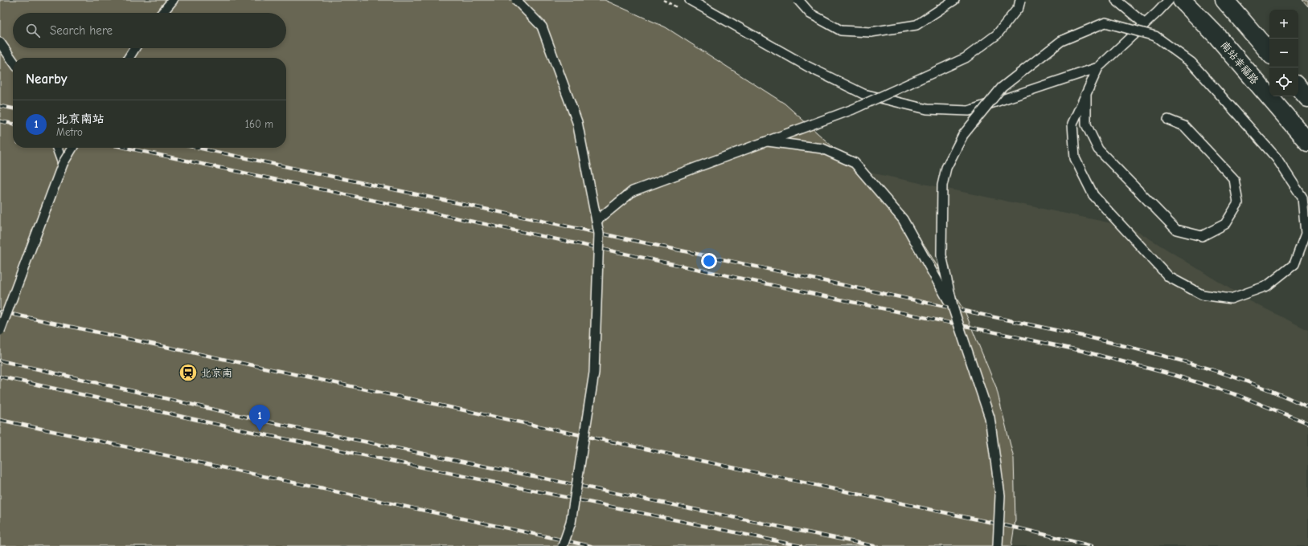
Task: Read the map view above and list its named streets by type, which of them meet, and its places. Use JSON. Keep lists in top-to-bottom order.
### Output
{
  "streets": {
    "street": ["南站幸福路"]
  },
  "places": {
    "station": ["北京南"]
  },
  "page": {
    "map_buttons": ["+", "−"],
    "search": "Search here",
    "heading": "Nearby",
    "list": [
      {
        "mark": "1",
        "name": "北京南站",
        "note": "Metro",
        "value": "160 m"
      }
    ],
    "pins": "1"
  }
}
